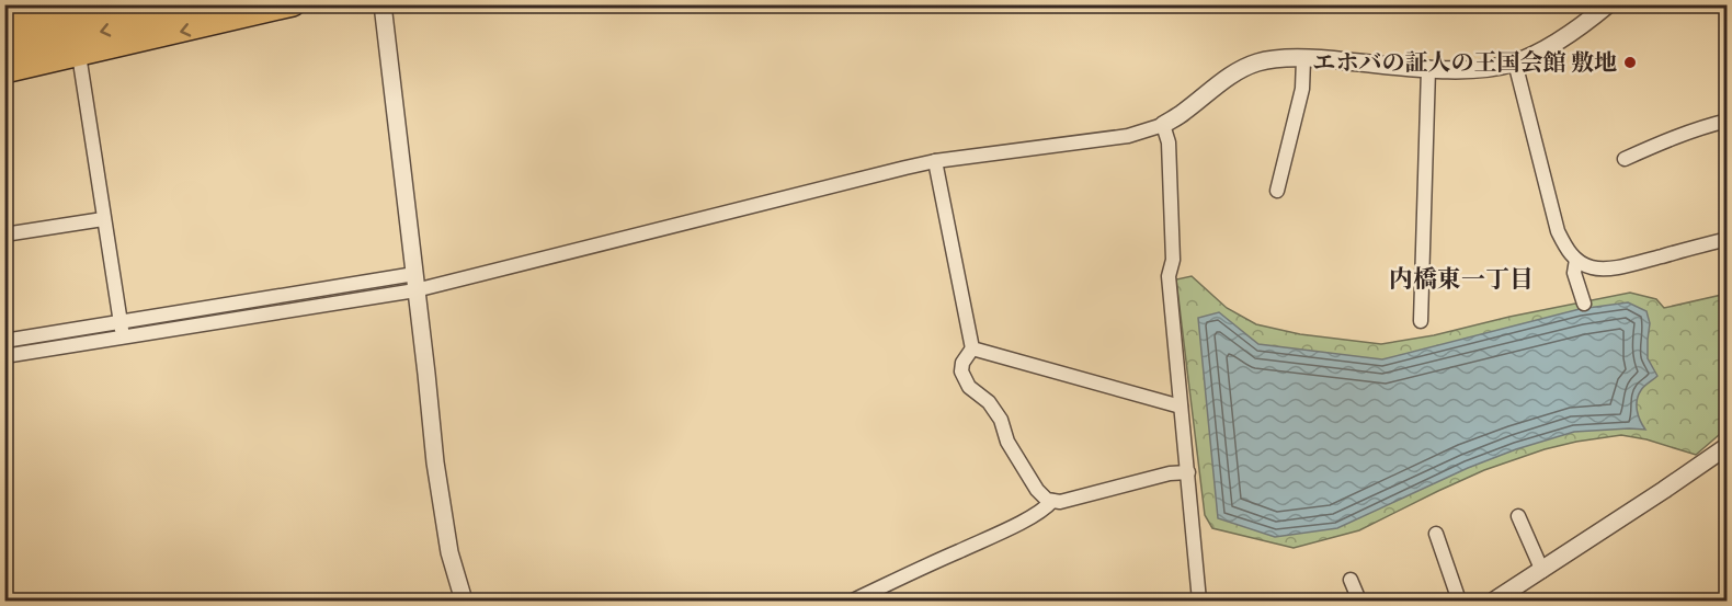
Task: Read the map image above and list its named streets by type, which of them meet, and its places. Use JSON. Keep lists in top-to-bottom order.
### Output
{
  "districts": ["内橋東一丁目"],
  "places": ["エホバの証人の王国会館 敷地"]
}
